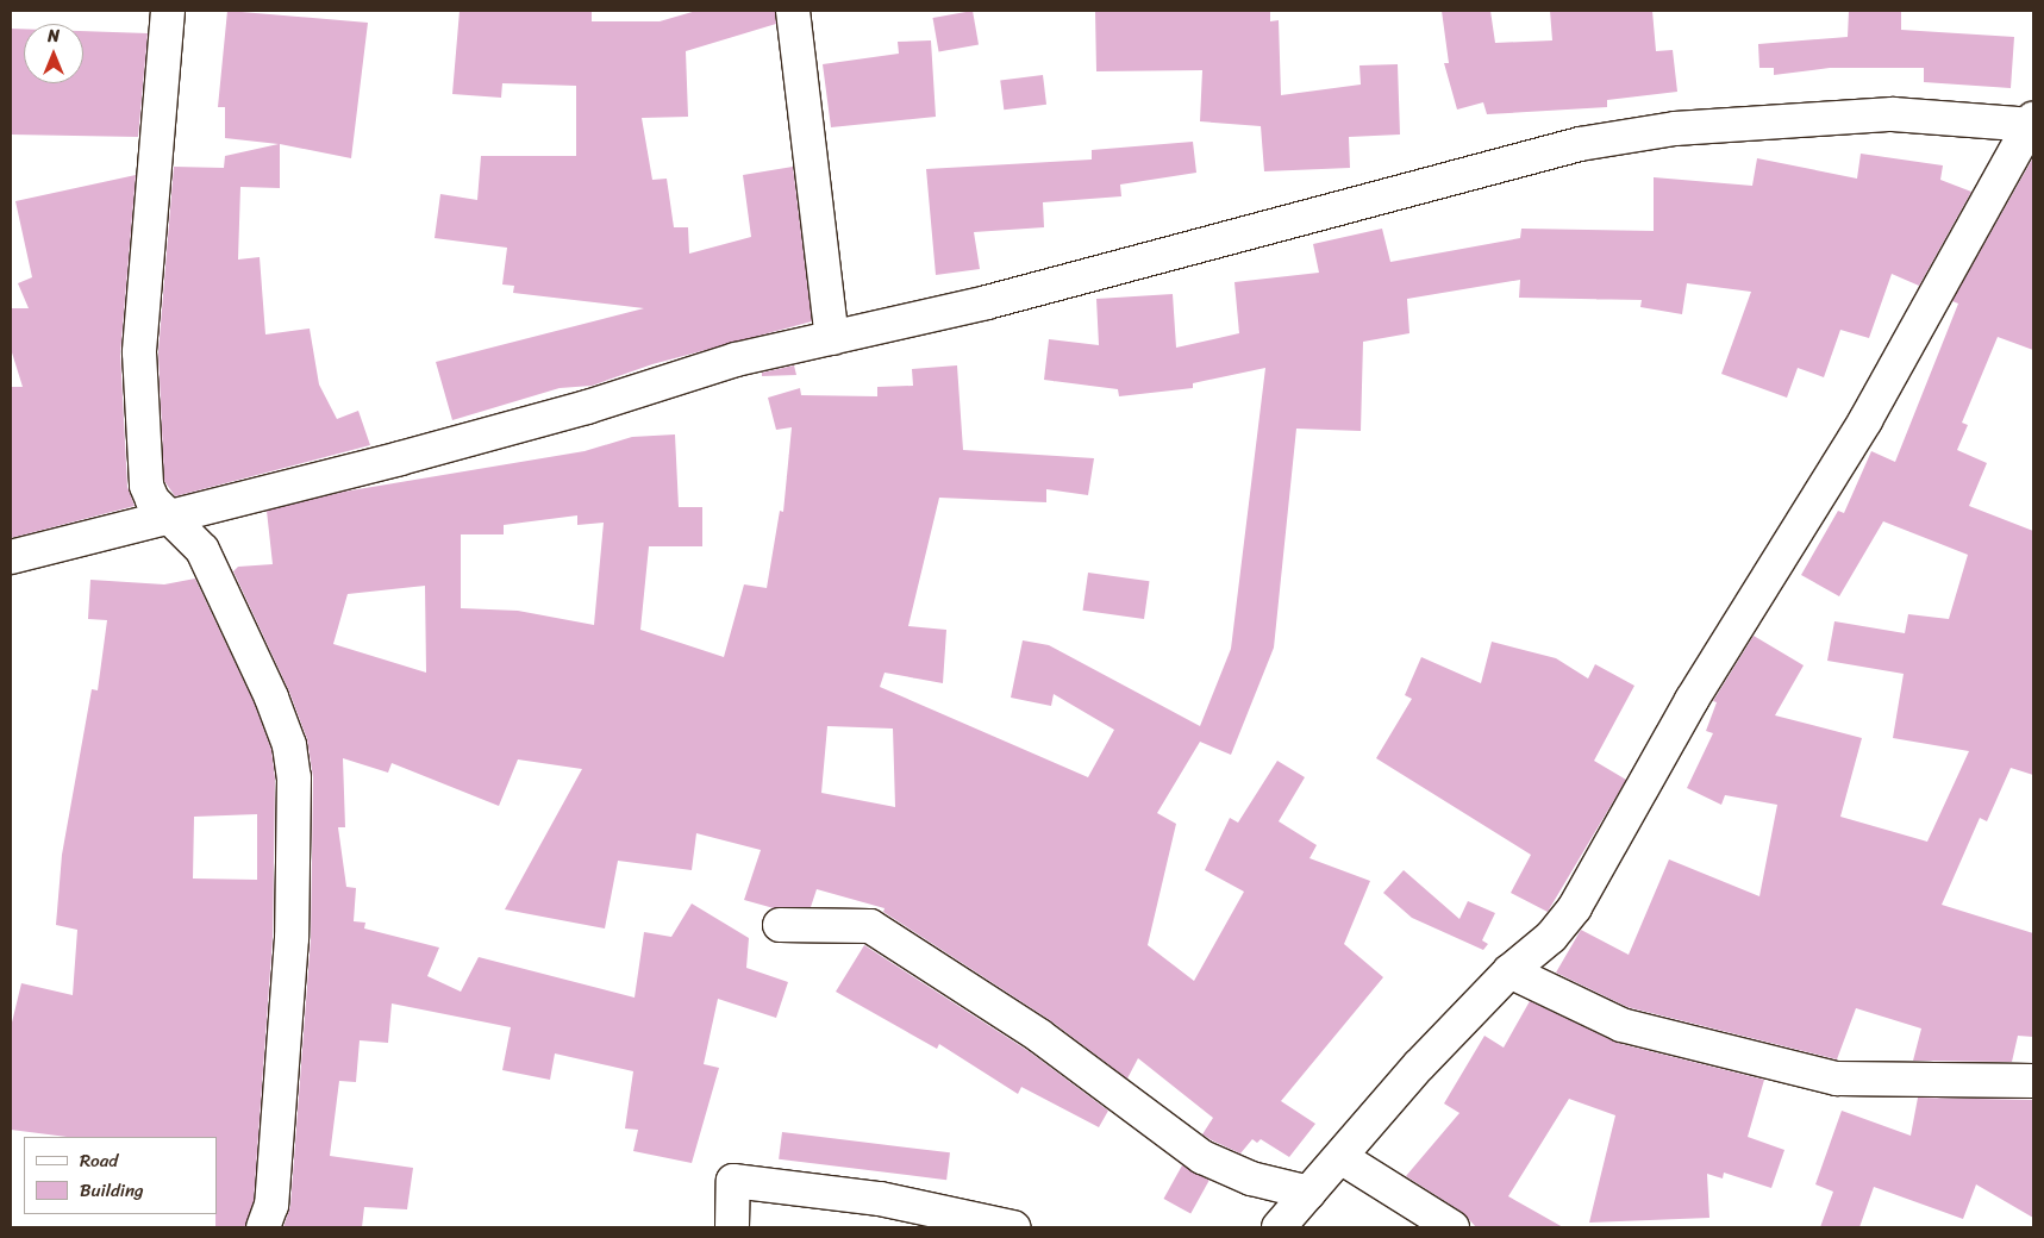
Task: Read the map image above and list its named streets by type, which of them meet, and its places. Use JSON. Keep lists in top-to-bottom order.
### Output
{
  "legend": ["Road", "Building"],
  "north": "top"
}
